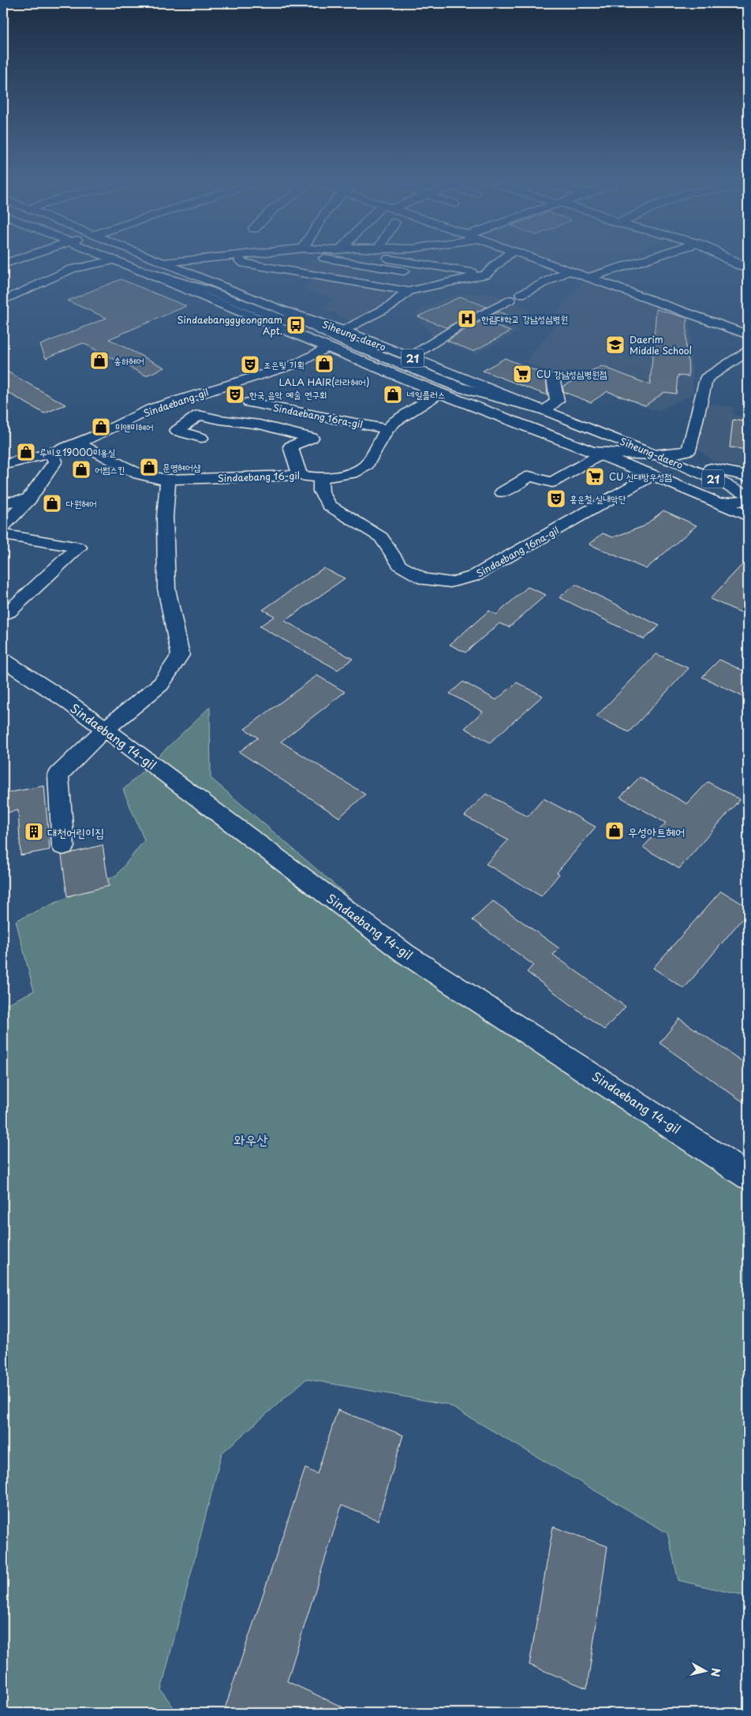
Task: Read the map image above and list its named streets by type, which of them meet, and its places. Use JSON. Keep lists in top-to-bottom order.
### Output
{
  "streets": {
    "street": [
      "Siheung-daero",
      "21",
      "Sindaebang-gil",
      "Sindaebang 16ra-gil",
      "Sindaebang 16-gil",
      "Sindaebang 16na-gil",
      "Sindaebang 14-gil"
    ]
  },
  "crossings": [
    ["Siheung-daero", "21"],
    ["Siheung-daero", "Sindaebang-gil"],
    ["Siheung-daero", "Sindaebang 16-gil"],
    ["Siheung-daero", "Sindaebang 16na-gil"],
    ["Sindaebang-gil", "Sindaebang 16-gil"],
    ["Sindaebang 16ra-gil", "Sindaebang 16-gil"],
    ["Sindaebang 16-gil", "Sindaebang 16na-gil"]
  ],
  "parks": ["와우산"],
  "places": {
    "hospital": ["한림대학교 강남성심병원"],
    "bus stop": ["Sindaebanggyeongnam Apt."],
    "school or university": ["Daerim Middle School"],
    "shop": [
      "송하헤어",
      "LALA HAIR(라라헤어)",
      "네일플러스",
      "미앤미헤어",
      "루비오19000미용실",
      "문영헤어샵",
      "어썸스킨",
      "다원헤어",
      "우성아트헤어"
    ],
    "theatre": ["조은빛 기획", "한국 음악 예술 연구회", "홍운철 실내악단"],
    "supermarket": ["CU 강남성심병원점", "CU 신대방우성점"],
    "building": ["대천어린이집"]
  },
  "north": "right"
}
